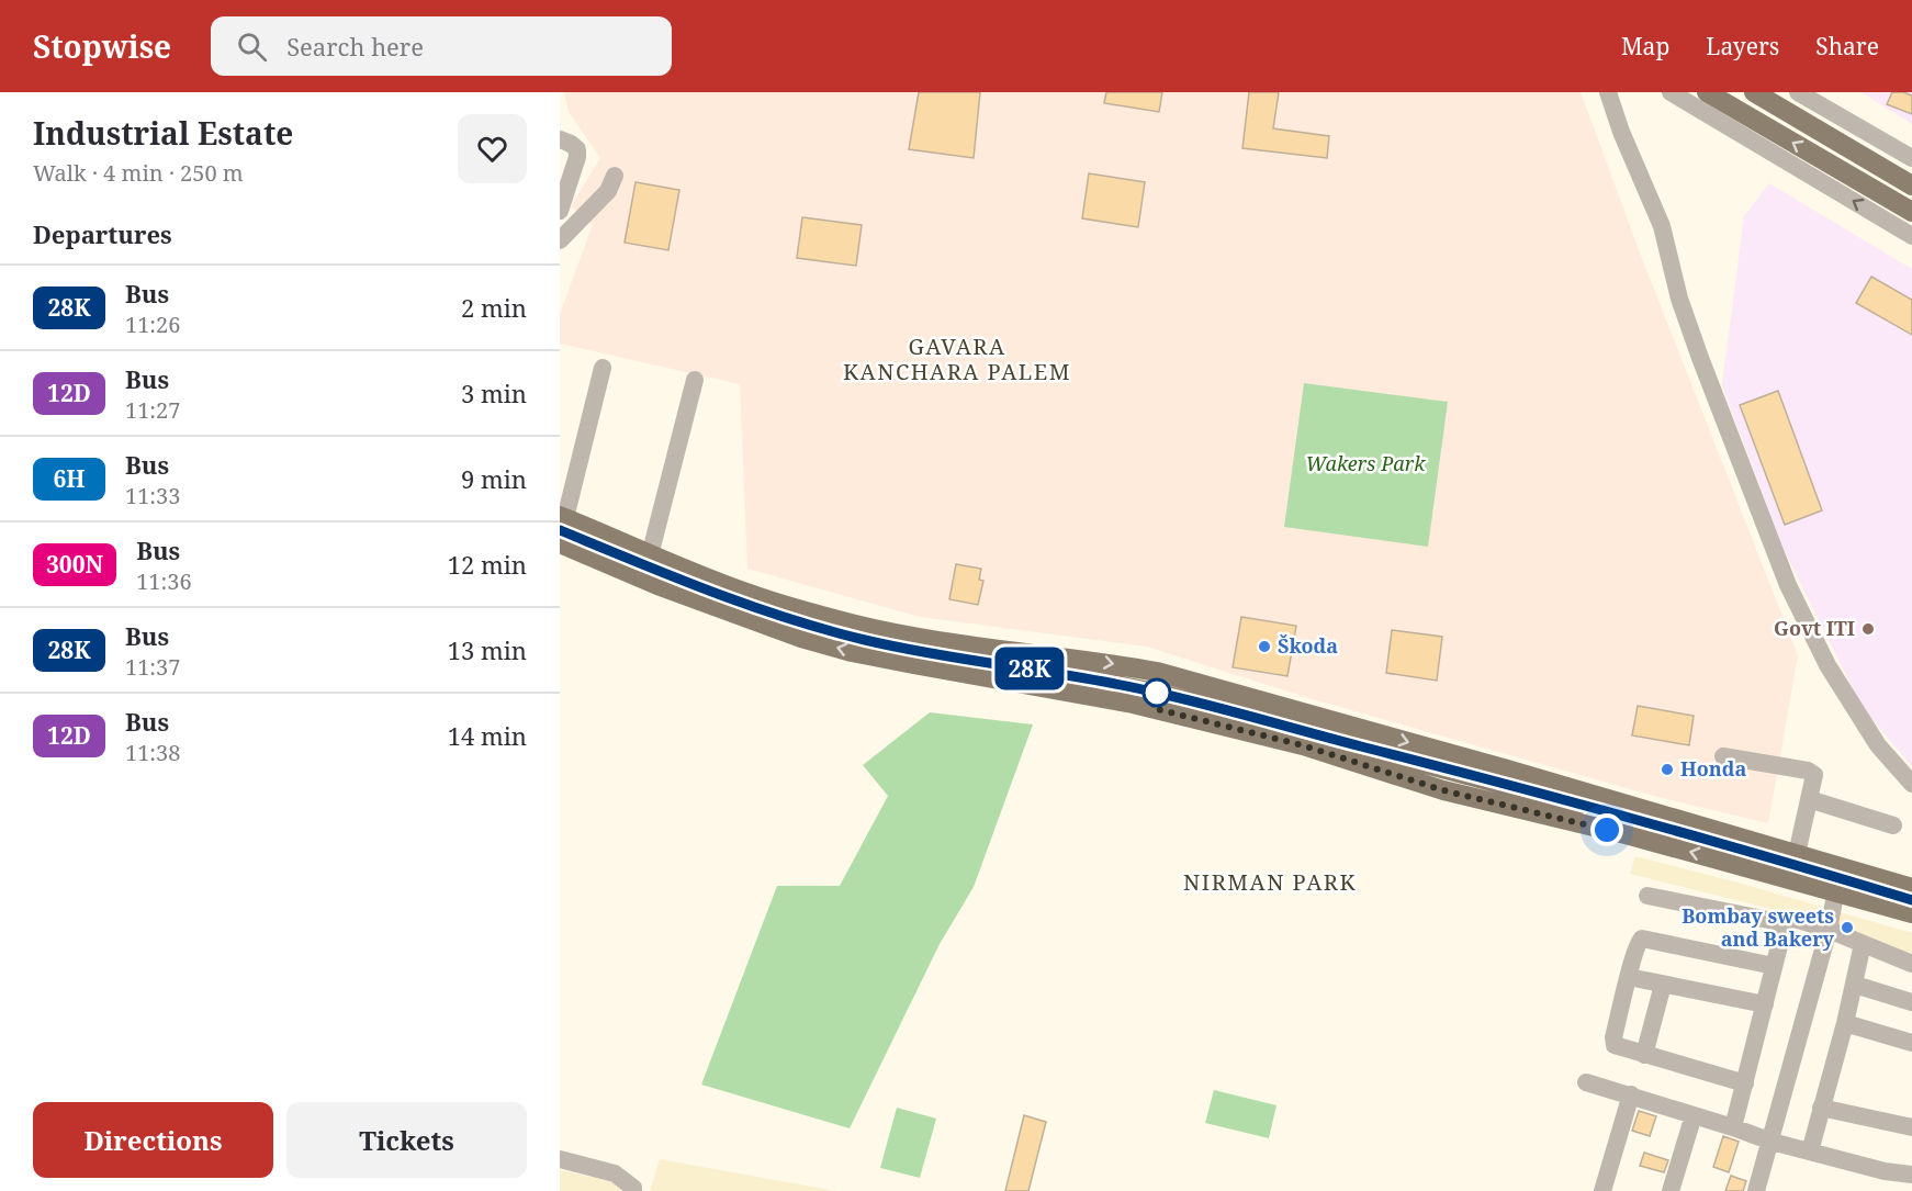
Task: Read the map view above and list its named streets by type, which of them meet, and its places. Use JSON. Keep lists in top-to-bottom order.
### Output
{
  "districts": ["GAVARA KANCHARA PALEM", "NIRMAN PARK"],
  "parks": ["Wakers Park"],
  "places": [
    "Govt ITI",
    "Škoda",
    "Honda",
    "Bombay sweets and Bakery"
  ],
  "lines": ["bus line 28K"],
  "page": {
    "header": "Stopwise",
    "search": "Search here",
    "nav": ["Map", "Layers", "Share"],
    "heading": [
      ["Industrial Estate", "Walk · 4 min · 250 m"],
      "Departures"
    ],
    "on_map": "28K",
    "list": [
      {
        "mark": "28K",
        "name": "Bus",
        "note": "11:26",
        "value": "2 min"
      },
      {
        "mark": "12D",
        "name": "Bus",
        "note": "11:27",
        "value": "3 min"
      },
      {
        "mark": "6H",
        "name": "Bus",
        "note": "11:33",
        "value": "9 min"
      },
      {
        "mark": "300N",
        "name": "Bus",
        "note": "11:36",
        "value": "12 min"
      },
      {
        "mark": "28K",
        "name": "Bus",
        "note": "11:37",
        "value": "13 min"
      },
      {
        "mark": "12D",
        "name": "Bus",
        "note": "11:38",
        "value": "14 min"
      }
    ],
    "buttons": ["Directions", "Tickets"]
  }
}
